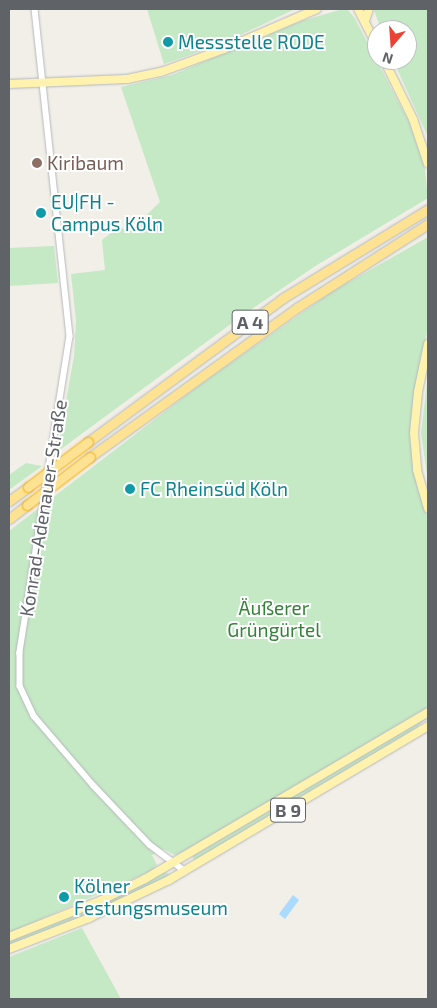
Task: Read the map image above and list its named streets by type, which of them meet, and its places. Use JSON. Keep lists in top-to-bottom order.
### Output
{
  "streets": {
    "highway": ["A 4"],
    "main road": ["B 9"],
    "street": ["Konrad-Adenauer-Straße"]
  },
  "crossings": [
    ["Konrad-Adenauer-Straße", "B 9"]
  ],
  "parks": ["Äußerer Grüngürtel"],
  "places": [
    "Messstelle RODE",
    "Kiribaum",
    "EU|FH - Campus Köln",
    "FC Rheinsüd Köln",
    "Kölner Festungsmuseum"
  ],
  "north": "bottom"
}
